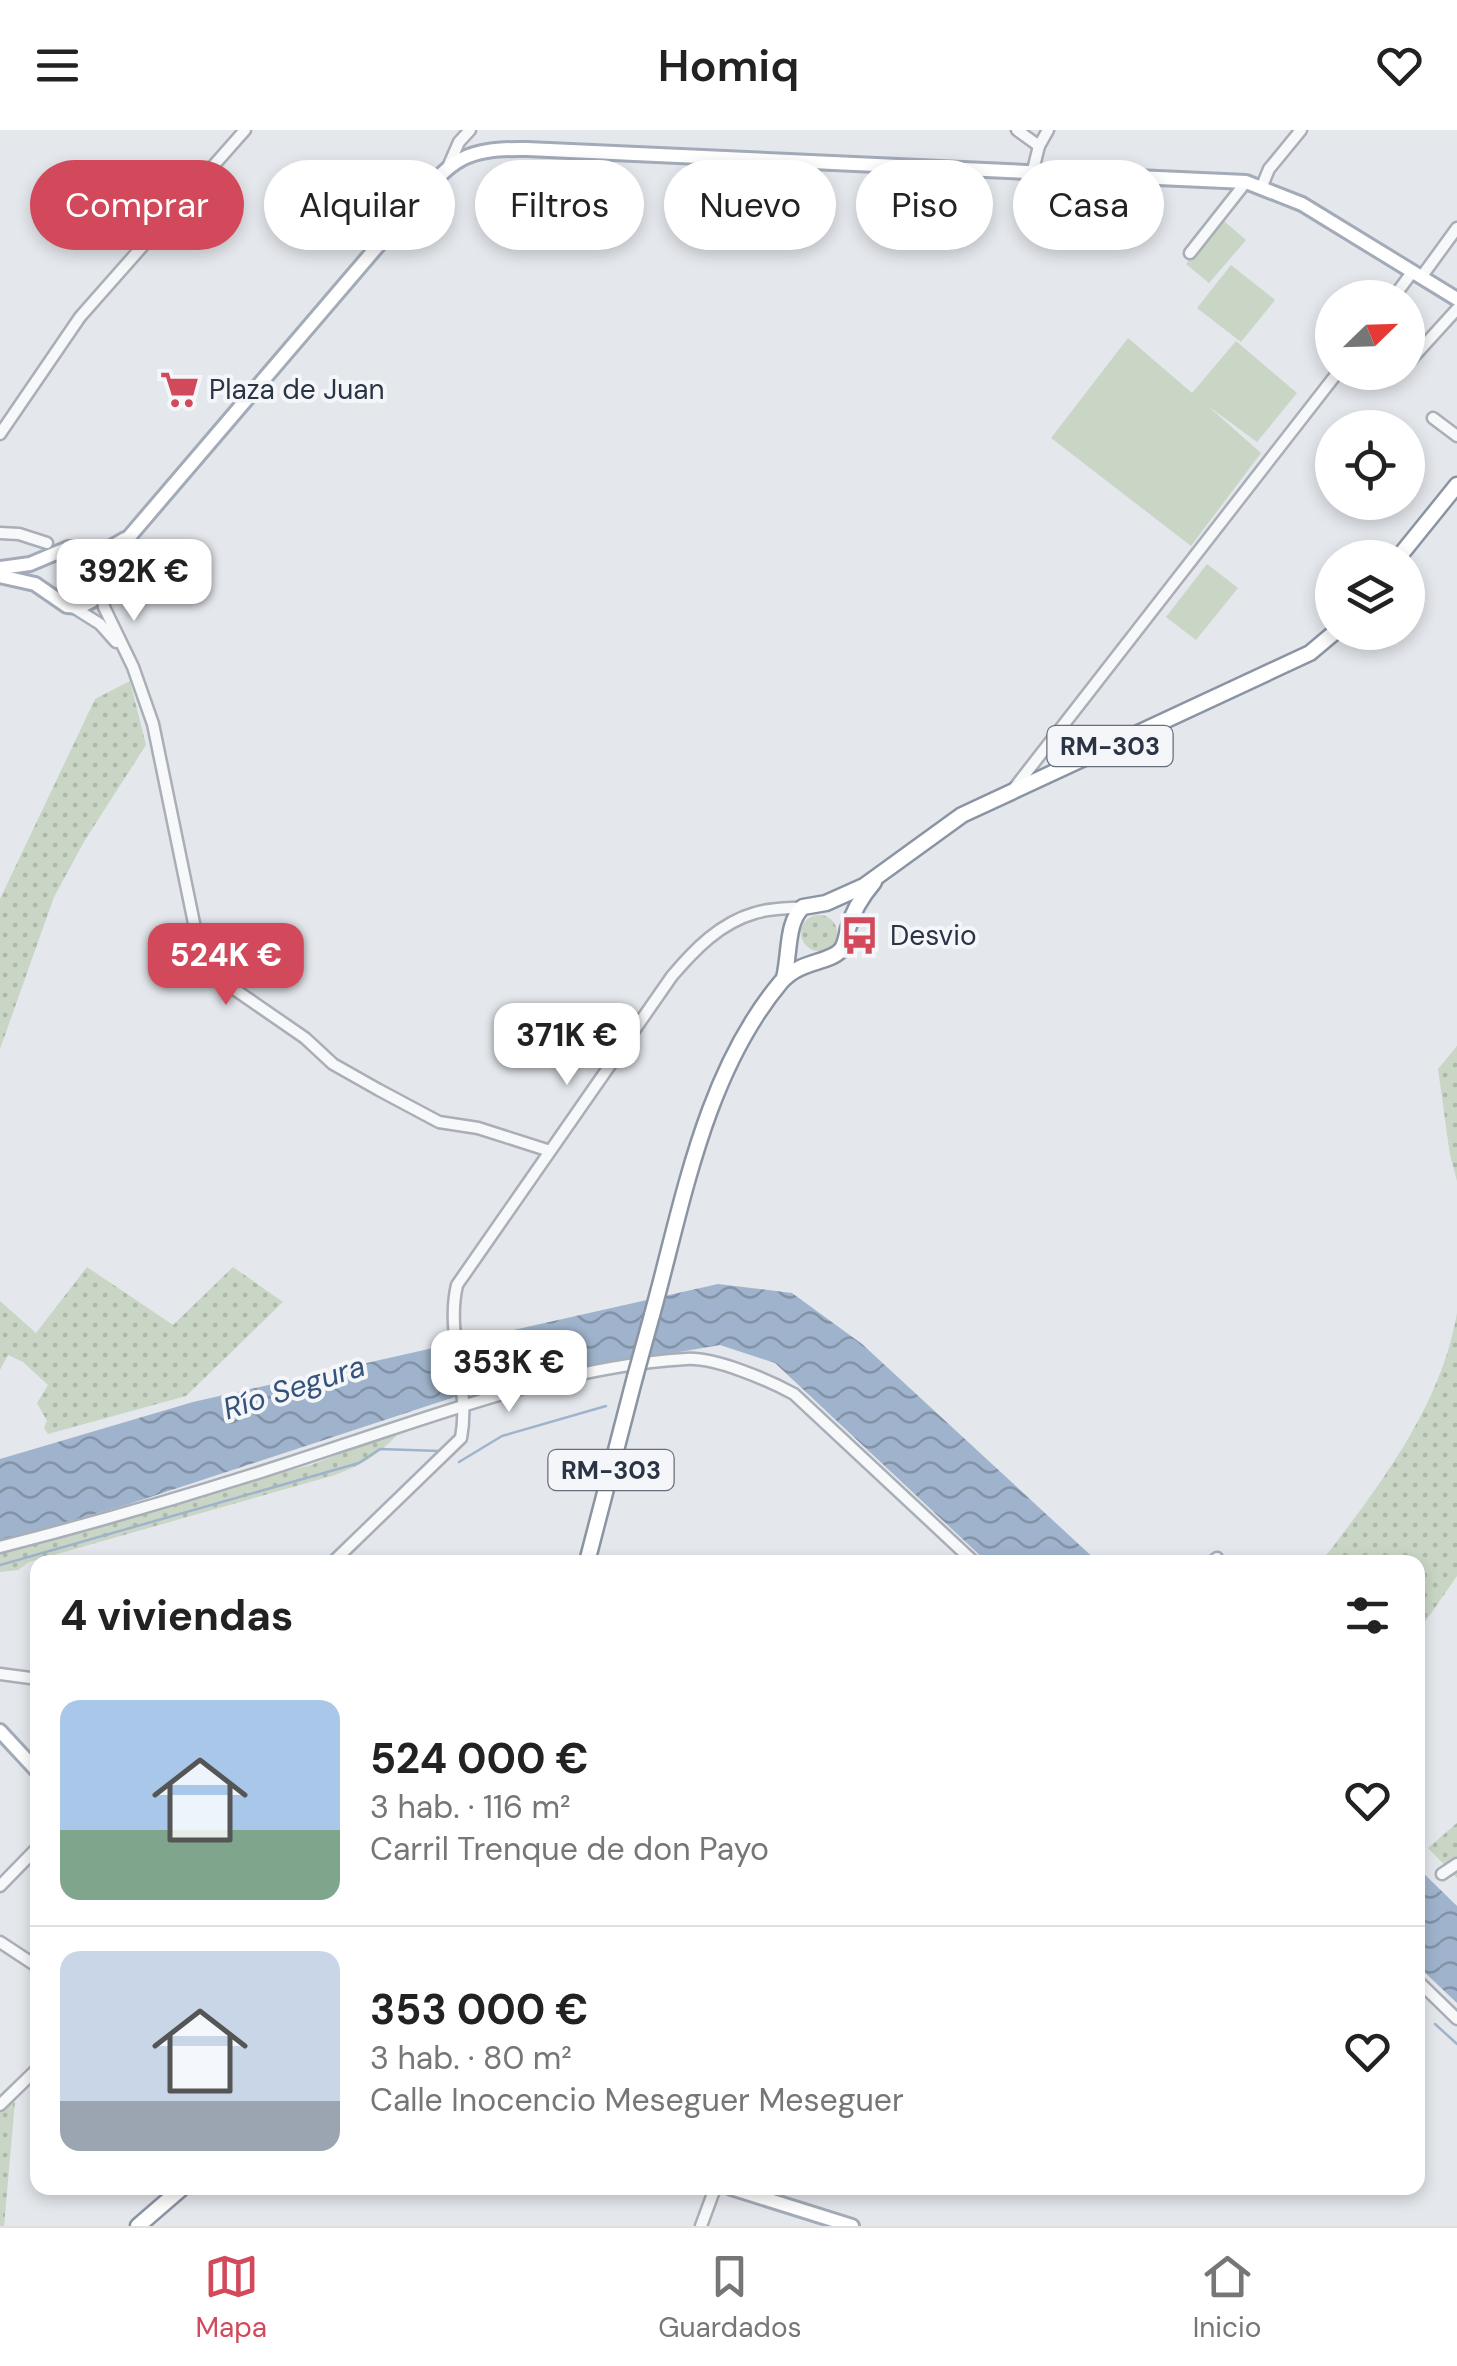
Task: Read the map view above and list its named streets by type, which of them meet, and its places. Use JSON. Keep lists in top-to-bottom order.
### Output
{
  "streets": {
    "highway": ["RM-303"]
  },
  "water": ["Río Segura"],
  "places": {
    "supermarket": ["Plaza de Juan"],
    "bus stop": ["Desvio"]
  },
  "north": "top right",
  "page": {
    "header": "Homiq",
    "chip": [
      "Comprar",
      "Alquilar",
      "Filtros",
      "Nuevo",
      "Piso",
      "Casa"
    ],
    "price": [
      "392K €",
      "524K €",
      "371K €",
      "353K €"
    ],
    "heading": "4 viviendas",
    "list": [
      {
        "name": "524 000 €",
        "note": "3 hab. · 116 m² · Carril Trenque de don Payo"
      },
      {
        "name": "353 000 €",
        "note": "3 hab. · 80 m² · Calle Inocencio Meseguer Meseguer"
      }
    ],
    "tabs": ["Mapa", "Guardados", "Inicio"]
  }
}
